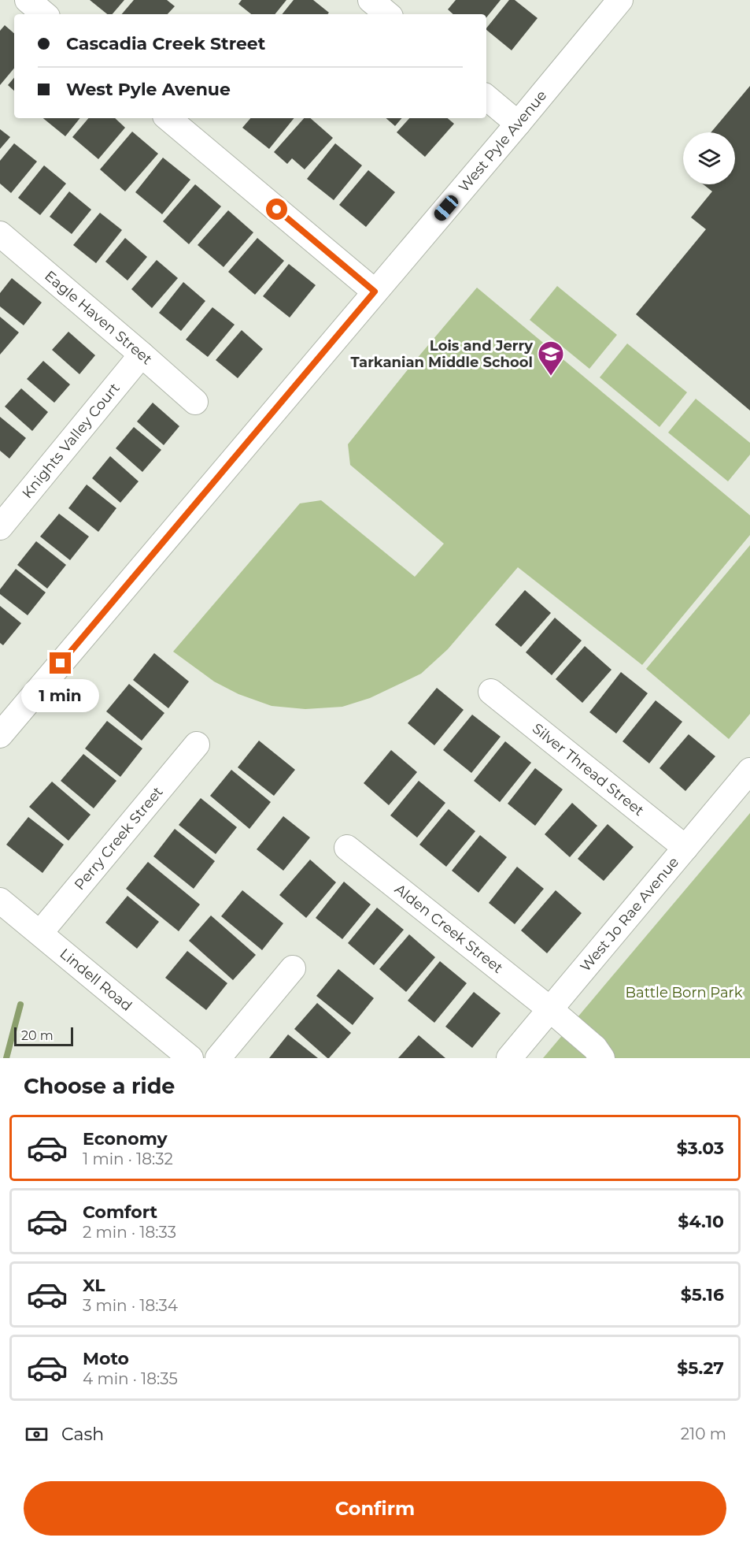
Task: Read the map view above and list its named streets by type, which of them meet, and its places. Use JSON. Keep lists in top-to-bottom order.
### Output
{
  "streets": {
    "street": [
      "West Pyle Avenue",
      "Eagle Haven Street",
      "Knights Valley Court",
      "Silver Thread Street",
      "Perry Creek Street",
      "West Jo Rae Avenue",
      "Alden Creek Street",
      "Lindell Road"
    ]
  },
  "crossings": [
    ["Eagle Haven Street", "Knights Valley Court"],
    ["Silver Thread Street", "West Jo Rae Avenue"],
    ["Perry Creek Street", "Lindell Road"],
    ["West Jo Rae Avenue", "Alden Creek Street"]
  ],
  "parks": ["Battle Born Park"],
  "places": {
    "school or university": ["Lois and Jerry Tarkanian Middle School"]
  },
  "scale_bar": "20 m",
  "page": {
    "banner": ["Cascadia Creek Street", "West Pyle Avenue"],
    "bubble": "1 min",
    "scale": "20 m",
    "heading": "Choose a ride",
    "list": [
      {
        "name": "Economy",
        "note": "1 min · 18:32",
        "value": "$3.03"
      },
      {
        "name": "Comfort",
        "note": "2 min · 18:33",
        "value": "$4.10"
      },
      {
        "name": "XL",
        "note": "3 min · 18:34",
        "value": "$5.16"
      },
      {
        "name": "Moto",
        "note": "4 min · 18:35",
        "value": "$5.27"
      }
    ],
    "pay": ["Cash", "210 m"],
    "buttons": "Confirm"
  }
}
